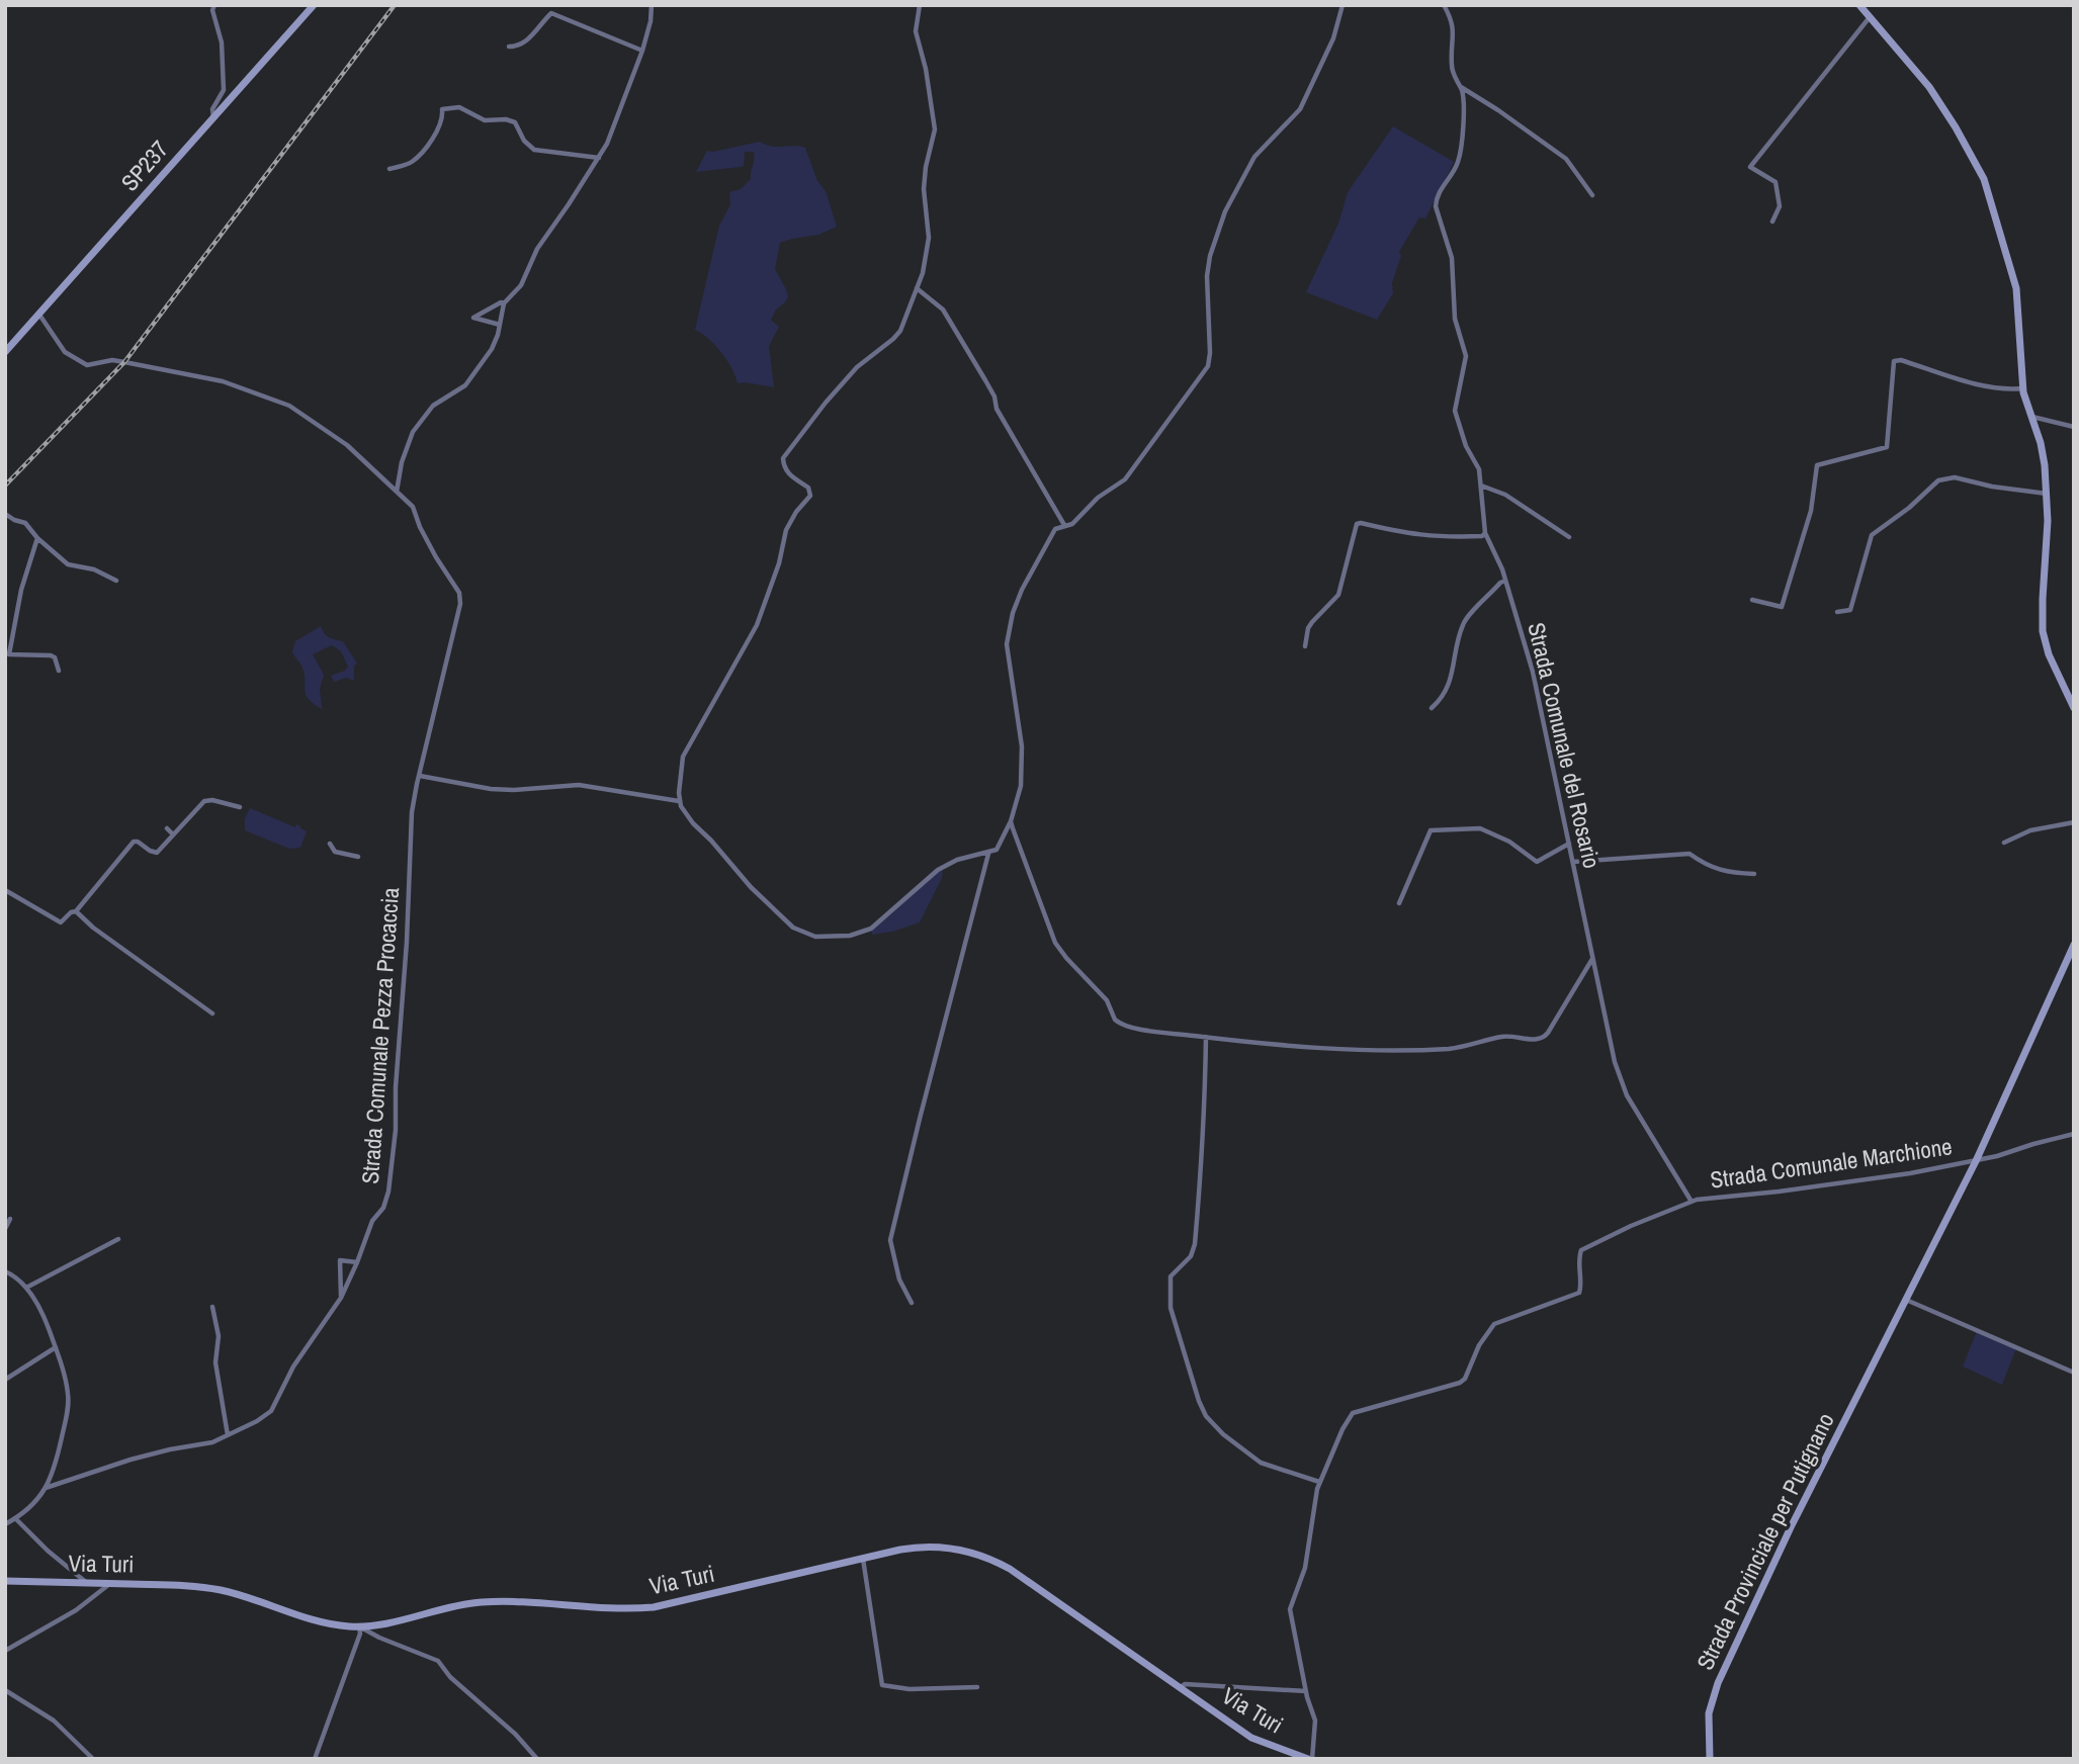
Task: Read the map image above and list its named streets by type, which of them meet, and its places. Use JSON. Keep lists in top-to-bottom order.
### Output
{
  "streets": {
    "main road": ["SP237", "Strada Provinciale per Putignano", "Via Turi"],
    "street": ["Strada Comunale del Rosario", "Strada Comunale Pezza Procaccia", "Strada Comunale Marchione"]
  },
  "crossings": [
    ["SP237", "Strada Comunale Pezza Procaccia"],
    ["Strada Comunale del Rosario", "Strada Comunale Marchione"],
    ["Strada Comunale Marchione", "Strada Provinciale per Putignano"]
  ]
}
